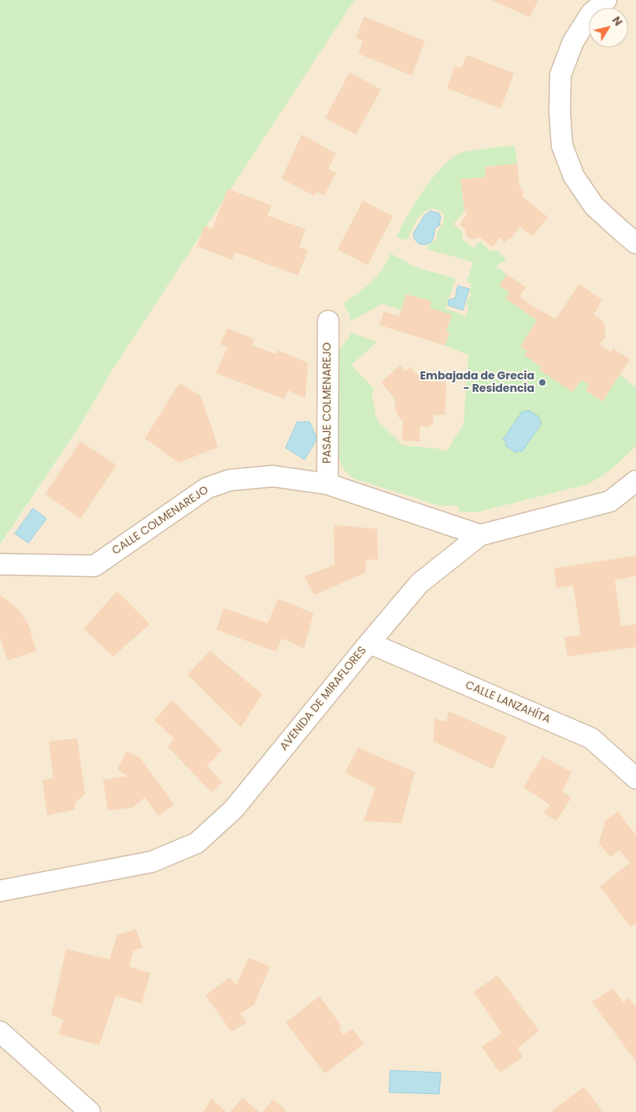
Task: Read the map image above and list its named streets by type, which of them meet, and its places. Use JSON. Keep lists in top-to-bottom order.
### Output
{
  "streets": {
    "street": [
      "PASAJE COLMENAREJO",
      "CALLE COLMENAREJO",
      "AVENIDA DE MIRAFLORES",
      "CALLE LANZAHÍTA"
    ]
  },
  "crossings": [
    ["PASAJE COLMENAREJO", "CALLE COLMENAREJO"],
    ["CALLE COLMENAREJO", "AVENIDA DE MIRAFLORES"],
    ["AVENIDA DE MIRAFLORES", "CALLE LANZAHÍTA"]
  ],
  "places": ["Embajada de Grecia - Residencia"],
  "north": "top right"
}
